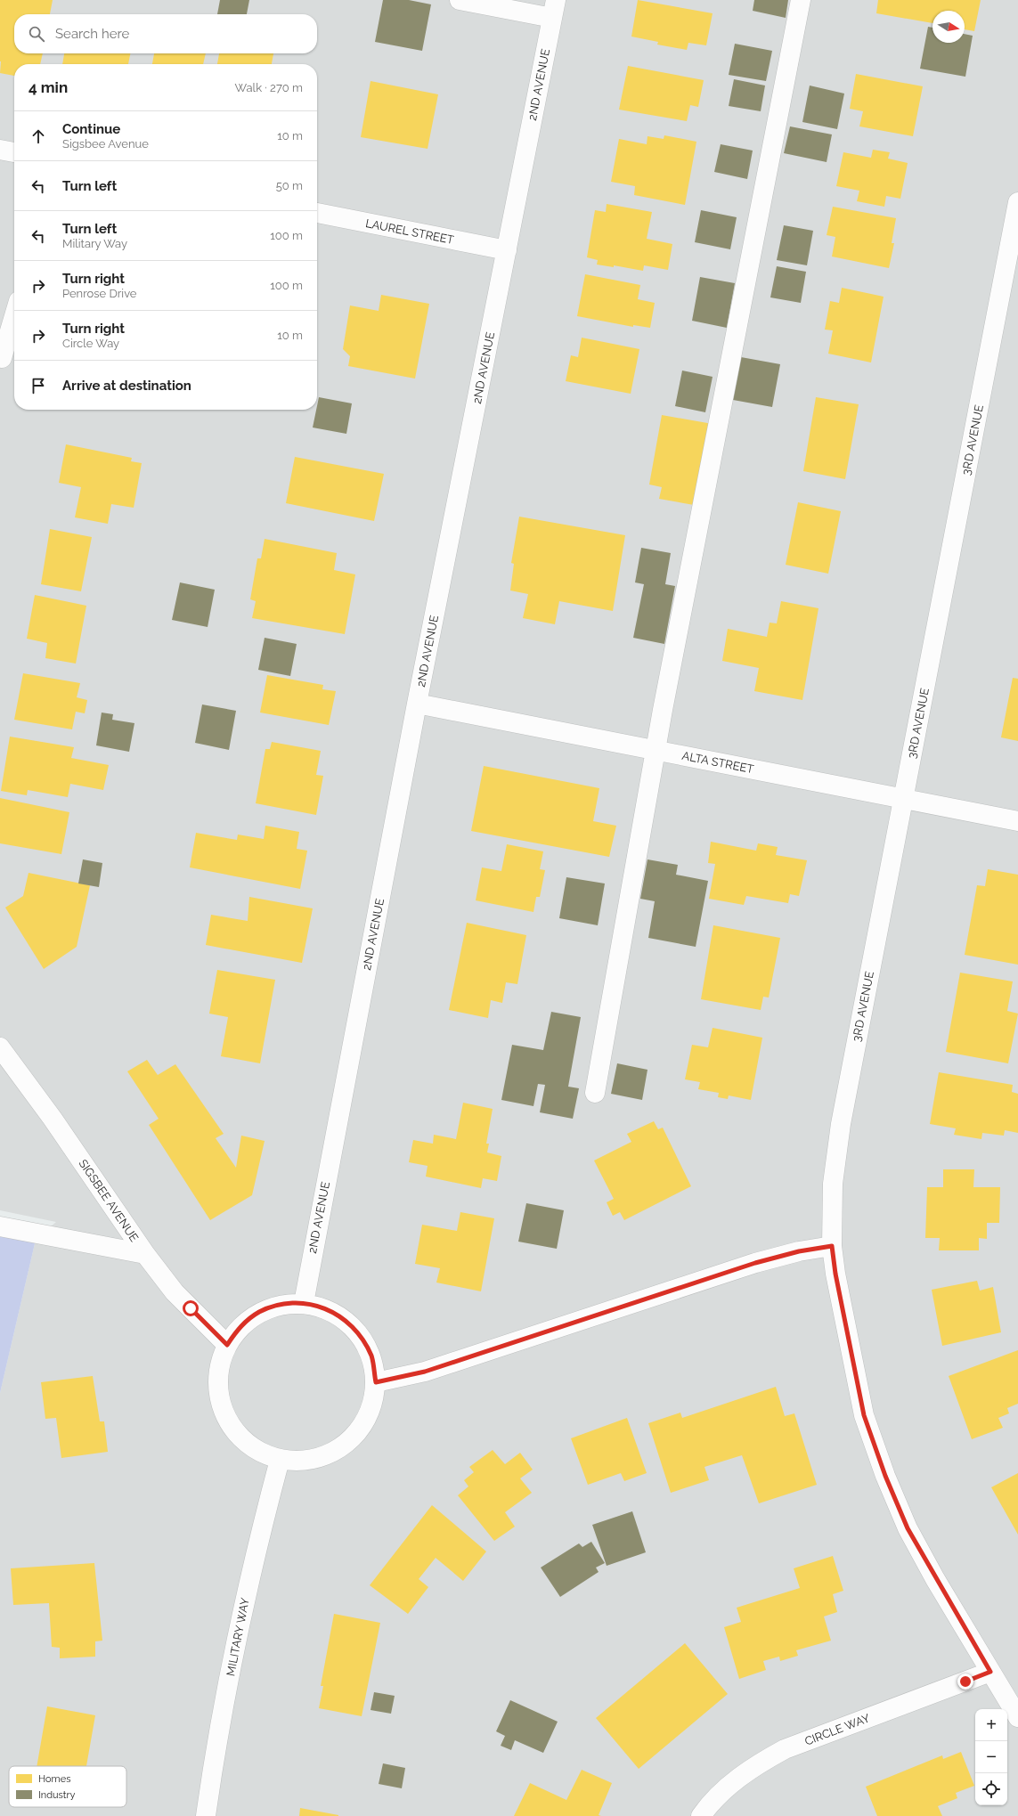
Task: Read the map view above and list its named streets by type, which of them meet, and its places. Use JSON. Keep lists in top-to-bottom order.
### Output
{
  "streets": {
    "street": [
      "2ND AVENUE",
      "LAUREL STREET",
      "3RD AVENUE",
      "ALTA STREET",
      "SIGSBEE AVENUE",
      "MILITARY WAY",
      "CIRCLE WAY"
    ]
  },
  "crossings": [
    ["2ND AVENUE", "LAUREL STREET"],
    ["2ND AVENUE", "ALTA STREET"],
    ["3RD AVENUE", "ALTA STREET"],
    ["3RD AVENUE", "CIRCLE WAY"]
  ],
  "legend": ["Homes", "Industry"],
  "north": "right",
  "page": {
    "search": "Search here",
    "heading": ["4 min", "Walk · 270 m"],
    "list": [
      ["Continue", "Sigsbee Avenue", "10 m"],
      ["Turn left", "50 m"],
      ["Turn left", "Military Way", "100 m"],
      ["Turn right", "Penrose Drive", "100 m"],
      ["Turn right", "Circle Way", "10 m"],
      "Arrive at destination"
    ],
    "map_buttons": ["+", "−"]
  }
}
